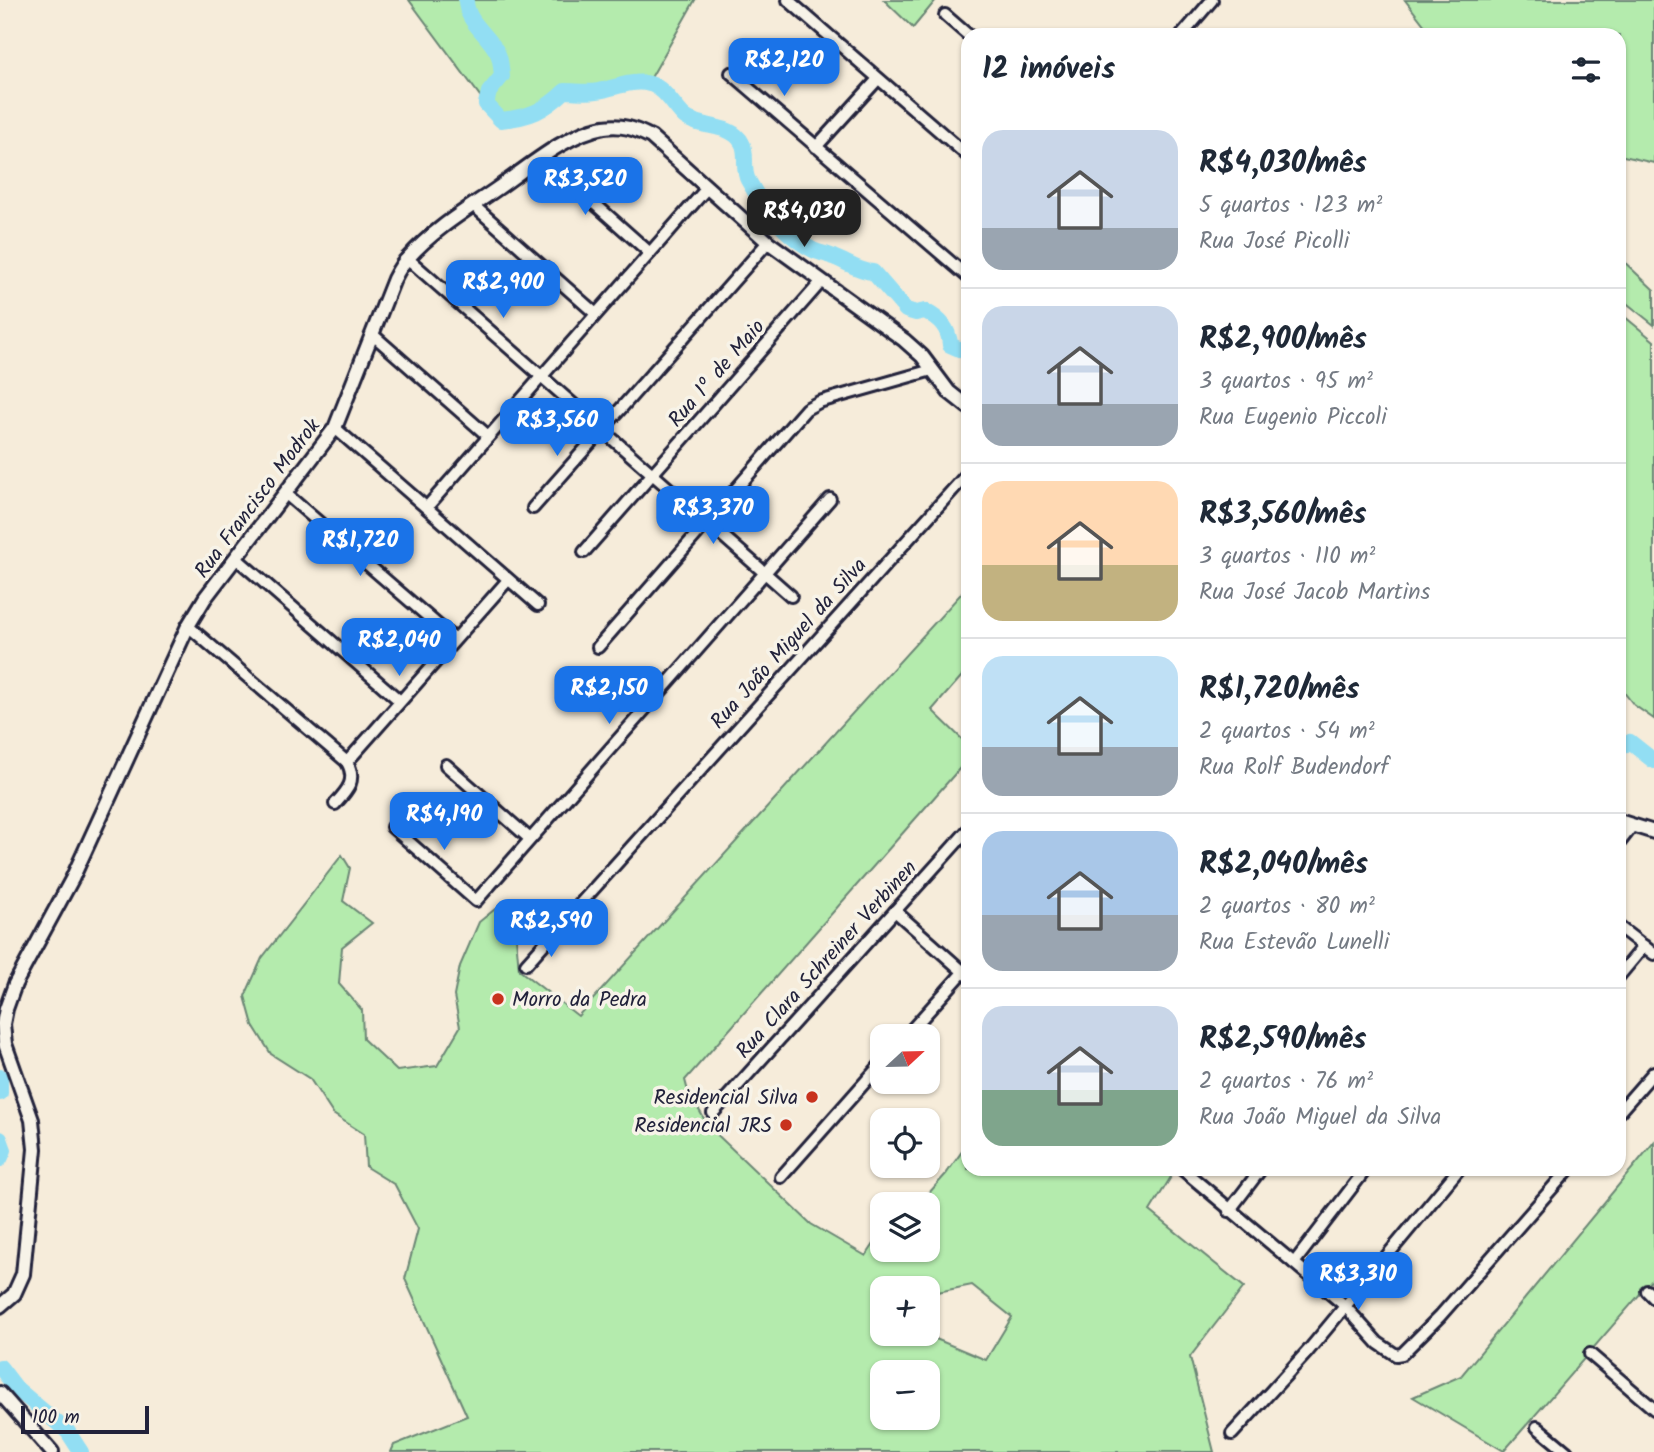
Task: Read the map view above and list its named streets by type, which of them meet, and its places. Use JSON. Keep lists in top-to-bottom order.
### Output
{
  "streets": {
    "street": [
      "Rua 1º de Maio",
      "Rua Francisco Modrok",
      "Rua João Miguel da Silva",
      "Rua Clara Schreiner Verbinen"
    ]
  },
  "crossings": [
    ["Rua 1º de Maio", "Rua Francisco Modrok"]
  ],
  "places": ["Morro da Pedra", "Residencial Silva", "Residencial JRS"],
  "scale_bar": "100 m",
  "north": "right",
  "page": {
    "heading": "12 imóveis",
    "price": [
      "R$2,120",
      "R$3,520",
      "R$4,030",
      "R$2,900",
      "R$3,560",
      "R$3,370",
      "R$1,720",
      "R$2,040",
      "R$2,150",
      "R$4,190",
      "R$2,590",
      "R$3,310"
    ],
    "list": [
      {
        "name": "R$4,030/mês",
        "note": "5 quartos · 123 m² · Rua José Picolli"
      },
      {
        "name": "R$2,900/mês",
        "note": "3 quartos · 95 m² · Rua Eugenio Piccoli"
      },
      {
        "name": "R$3,560/mês",
        "note": "3 quartos · 110 m² · Rua José Jacob Martins"
      },
      {
        "name": "R$1,720/mês",
        "note": "2 quartos · 54 m² · Rua Rolf Budendorf"
      },
      {
        "name": "R$2,040/mês",
        "note": "2 quartos · 80 m² · Rua Estevão Lunelli"
      },
      {
        "name": "R$2,590/mês",
        "note": "2 quartos · 76 m² · Rua João Miguel da Silva"
      }
    ],
    "map_buttons": ["+", "−"],
    "scale": "100 m"
  }
}
